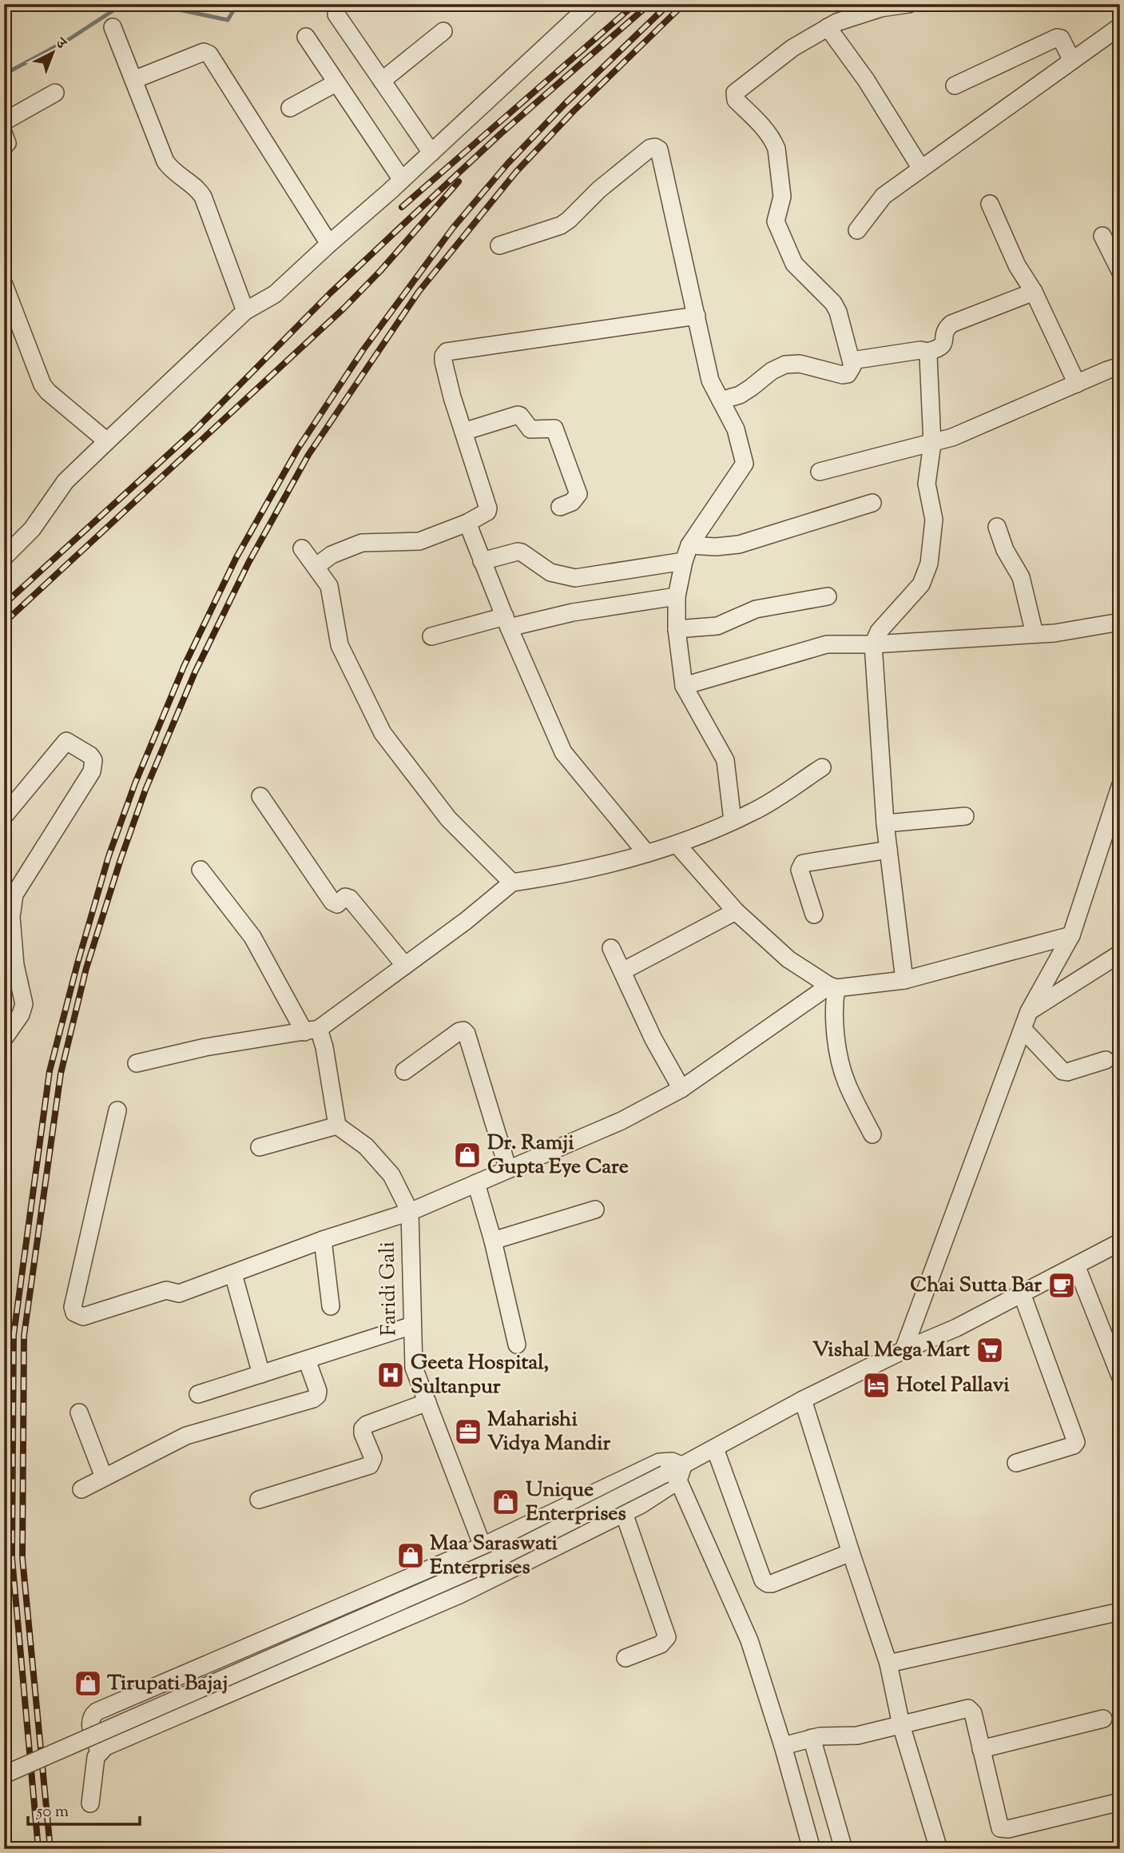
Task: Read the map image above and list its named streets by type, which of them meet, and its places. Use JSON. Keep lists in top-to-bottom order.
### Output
{
  "streets": {
    "street": ["Faridi Gali"]
  },
  "places": {
    "shop": [
      "Dr. Ramji Gupta Eye Care",
      "Unique Enterprises",
      "Maa Saraswati Enterprises",
      "Tirupati Bajaj"
    ],
    "cafe": ["Chai Sutta Bar"],
    "supermarket": ["Vishal Mega Mart"],
    "hospital": ["Geeta Hospital, Sultanpur"],
    "hotel": ["Hotel Pallavi"],
    "office": ["Maharishi Vidya Mandir"]
  },
  "scale_bar": "50 m",
  "north": "top right"
}
